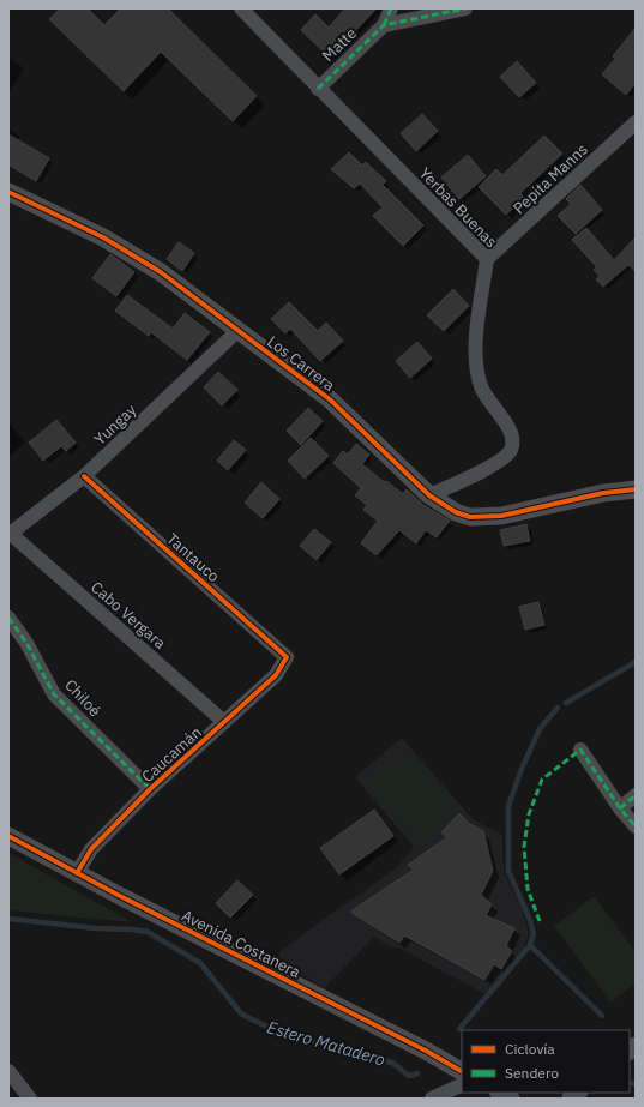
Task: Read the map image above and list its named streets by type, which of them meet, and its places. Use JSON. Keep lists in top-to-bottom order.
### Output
{
  "streets": {
    "street": [
      "Matte",
      "Pepita Manns",
      "Yerbas Buenas",
      "Los Carrera",
      "Yungay",
      "Tantauco",
      "Cabo Vergara",
      "Chiloé",
      "Caucamán",
      "Avenida Costanera"
    ]
  },
  "crossings": [
    ["Matte", "Yerbas Buenas"],
    ["Pepita Manns", "Yerbas Buenas"],
    ["Yerbas Buenas", "Los Carrera"],
    ["Los Carrera", "Yungay"],
    ["Yungay", "Tantauco"],
    ["Yungay", "Cabo Vergara"],
    ["Tantauco", "Caucamán"],
    ["Cabo Vergara", "Caucamán"],
    ["Chiloé", "Caucamán"],
    ["Caucamán", "Avenida Costanera"]
  ],
  "water": ["Estero Matadero"],
  "legend": ["Ciclovía", "Sendero"]
}
